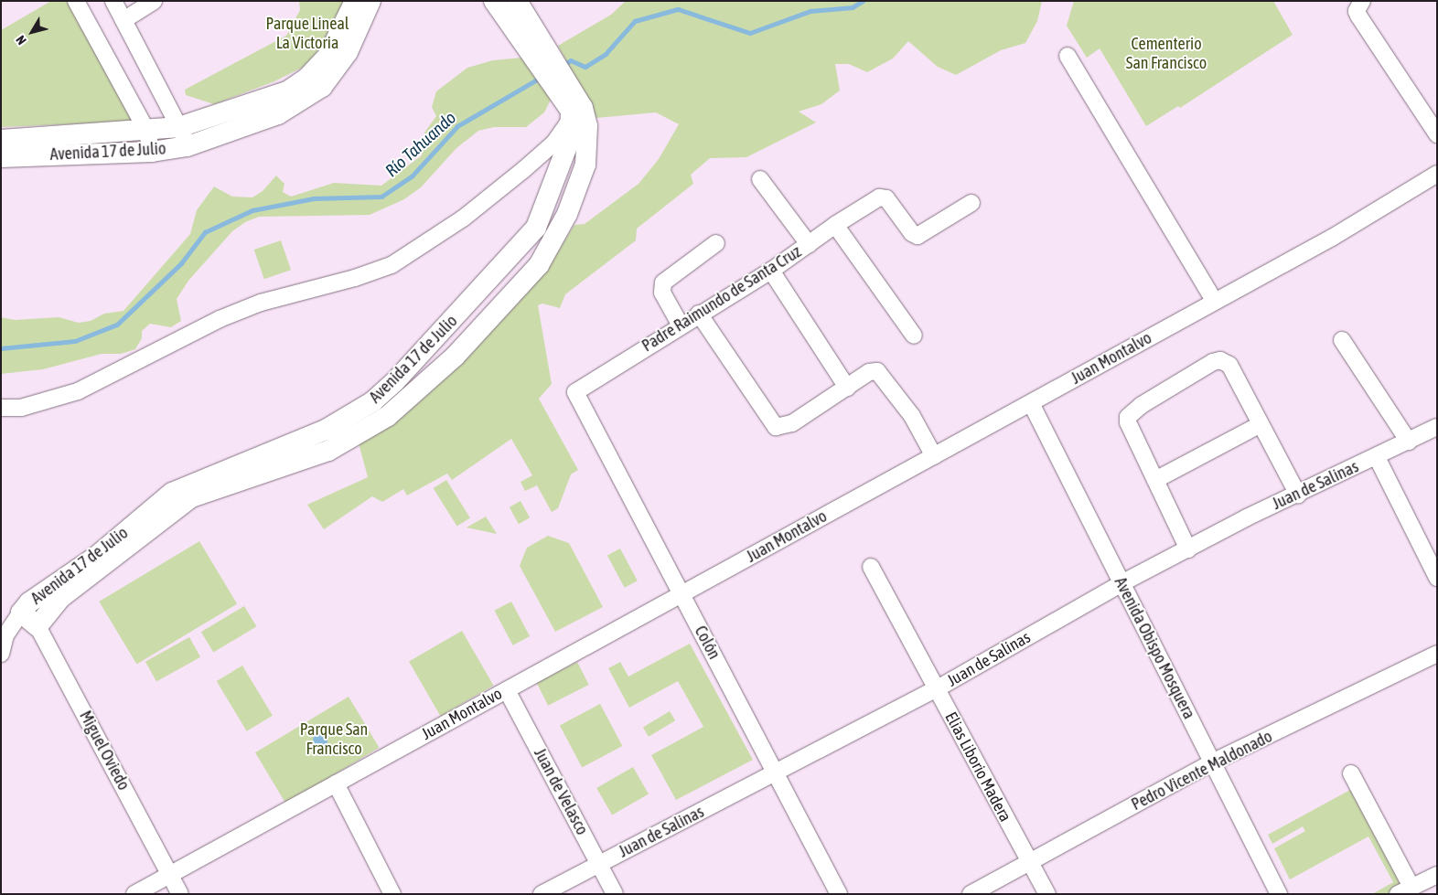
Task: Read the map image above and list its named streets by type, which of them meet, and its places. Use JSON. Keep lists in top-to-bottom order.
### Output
{
  "streets": {
    "main road": ["Avenida 17 de Julio", "Miguel Oviedo"],
    "street": [
      "Padre Raimundo de Santa Cruz",
      "Juan Montalvo",
      "Juan de Salinas",
      "Colón",
      "Avenida Obispo Mosquera",
      "Elias Liborio Madera",
      "Pedro Vicente Maldonado",
      "Juan de Velasco"
    ]
  },
  "crossings": [
    ["Avenida 17 de Julio", "Miguel Oviedo"],
    ["Padre Raimundo de Santa Cruz", "Colón"],
    ["Juan Montalvo", "Colón"],
    ["Juan Montalvo", "Avenida Obispo Mosquera"],
    ["Juan Montalvo", "Miguel Oviedo"],
    ["Juan Montalvo", "Juan de Velasco"],
    ["Juan de Salinas", "Colón"],
    ["Juan de Salinas", "Avenida Obispo Mosquera"],
    ["Juan de Salinas", "Elias Liborio Madera"],
    ["Juan de Salinas", "Juan de Velasco"],
    ["Avenida Obispo Mosquera", "Pedro Vicente Maldonado"],
    ["Elias Liborio Madera", "Pedro Vicente Maldonado"]
  ],
  "water": ["Río Tahuando"],
  "parks": ["Parque Lineal La Victoria", "Cementerio San Francisco", "Parque San Francisco"],
  "north": "bottom left"
}
